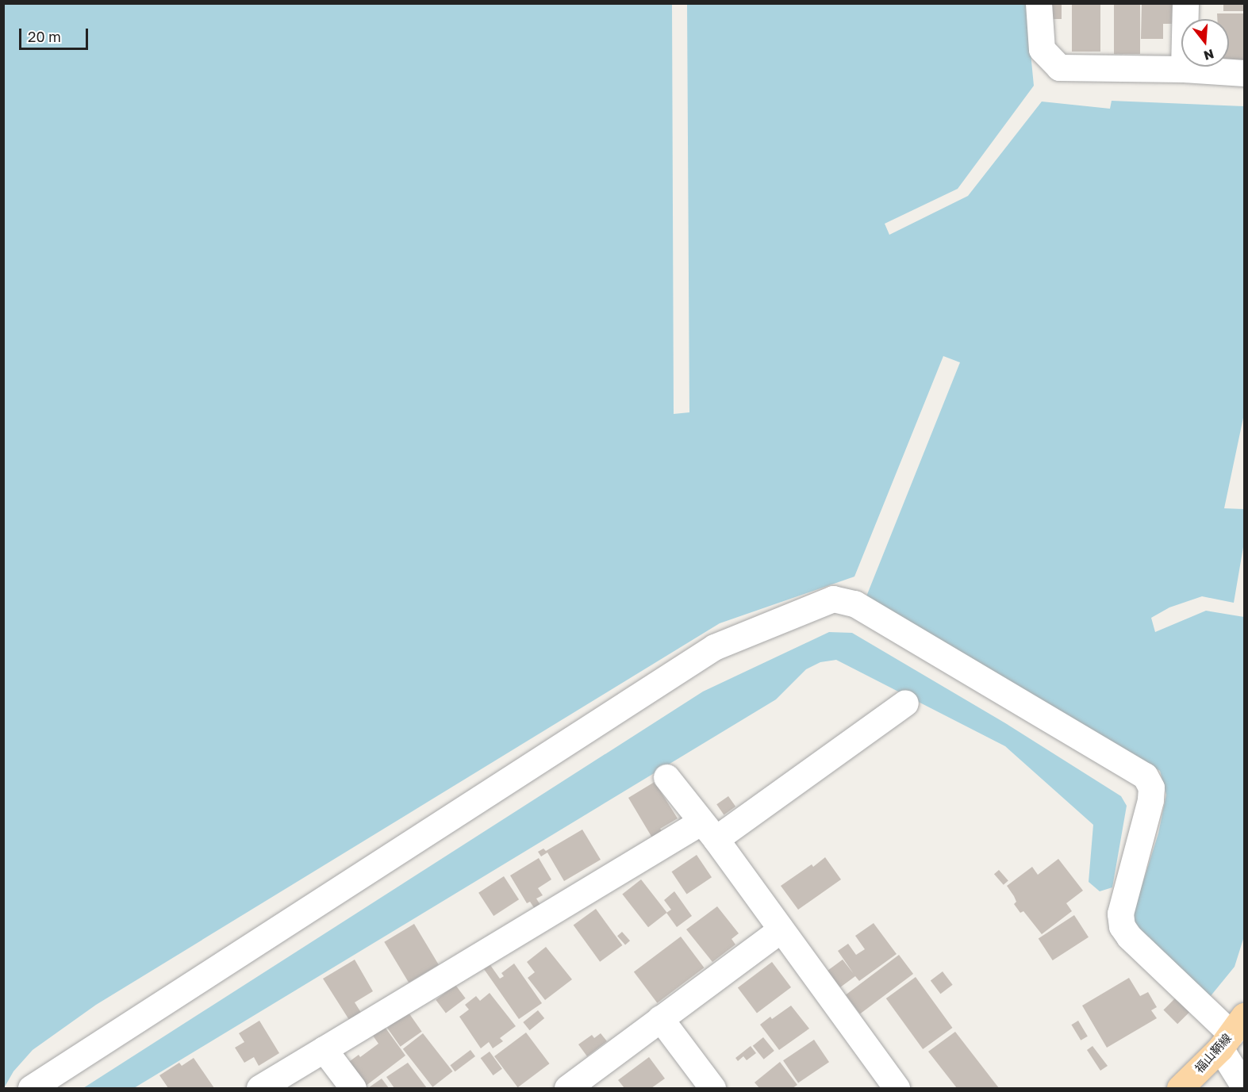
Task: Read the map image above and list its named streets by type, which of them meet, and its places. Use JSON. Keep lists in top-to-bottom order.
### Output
{
  "streets": {
    "main road": ["福山鞆線"]
  },
  "scale_bar": "20 m",
  "north": "bottom"
}
